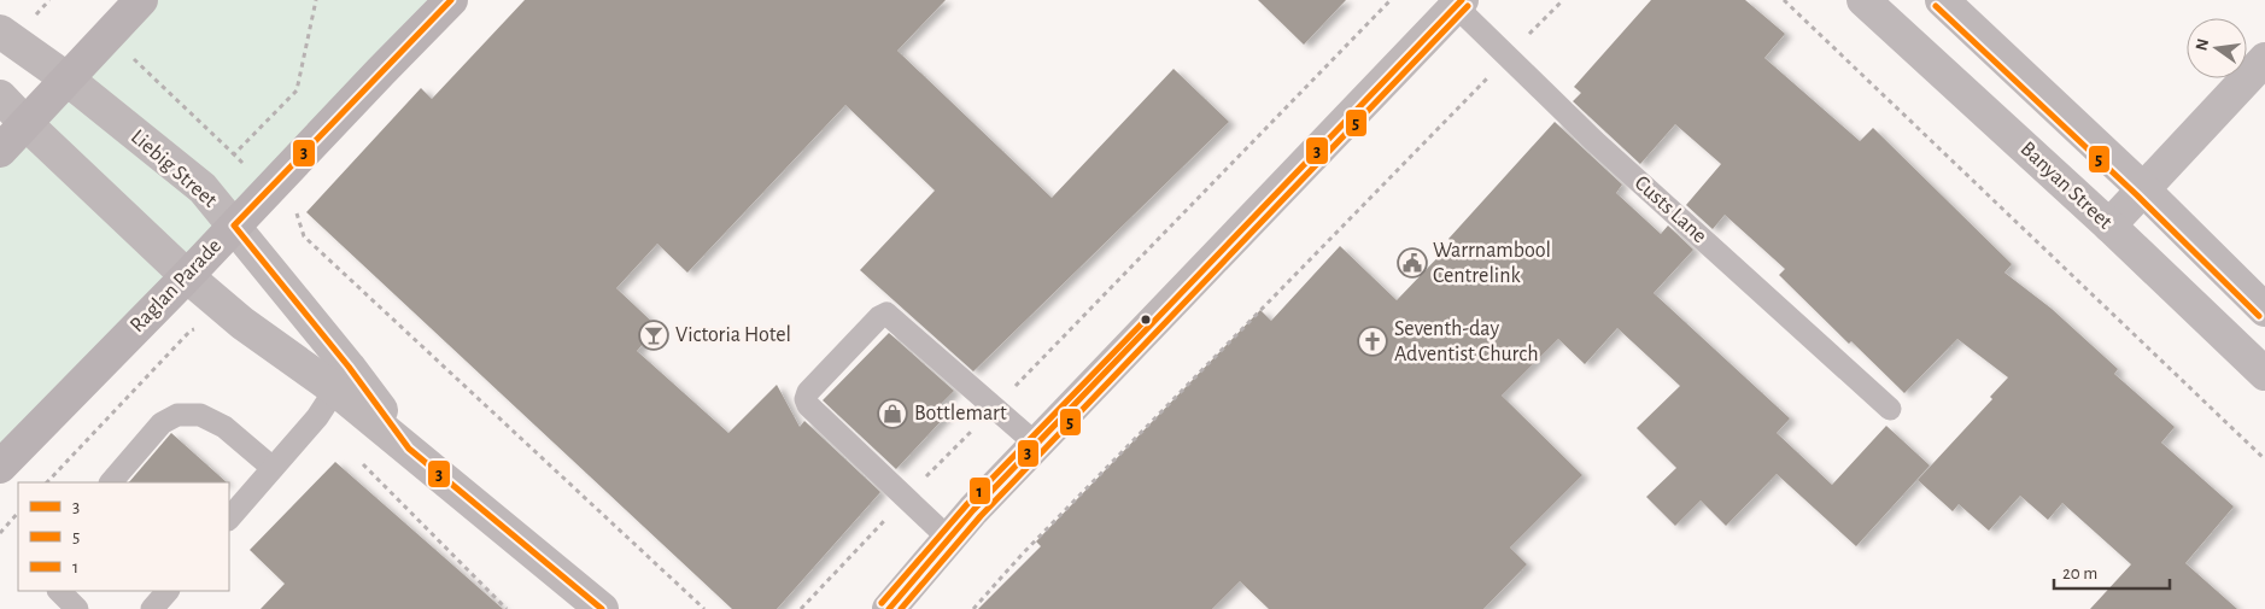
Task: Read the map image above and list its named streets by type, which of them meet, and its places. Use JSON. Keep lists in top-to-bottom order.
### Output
{
  "streets": {
    "highway": ["Raglan Parade"],
    "street": ["Liebig Street", "Banyan Street"],
    "lane": ["Custs Lane"]
  },
  "crossings": [
    ["Liebig Street", "Raglan Parade"]
  ],
  "places": {
    "public building": ["Warrnambool Centrelink"],
    "bar": ["Victoria Hotel"],
    "church": ["Seventh-day Adventist Church"],
    "shop": ["Bottlemart"]
  },
  "lines": ["transit line 3", "transit line 5", "transit line 1"],
  "legend": ["3", "5", "1"],
  "scale_bar": "20 m",
  "north": "left"
}
